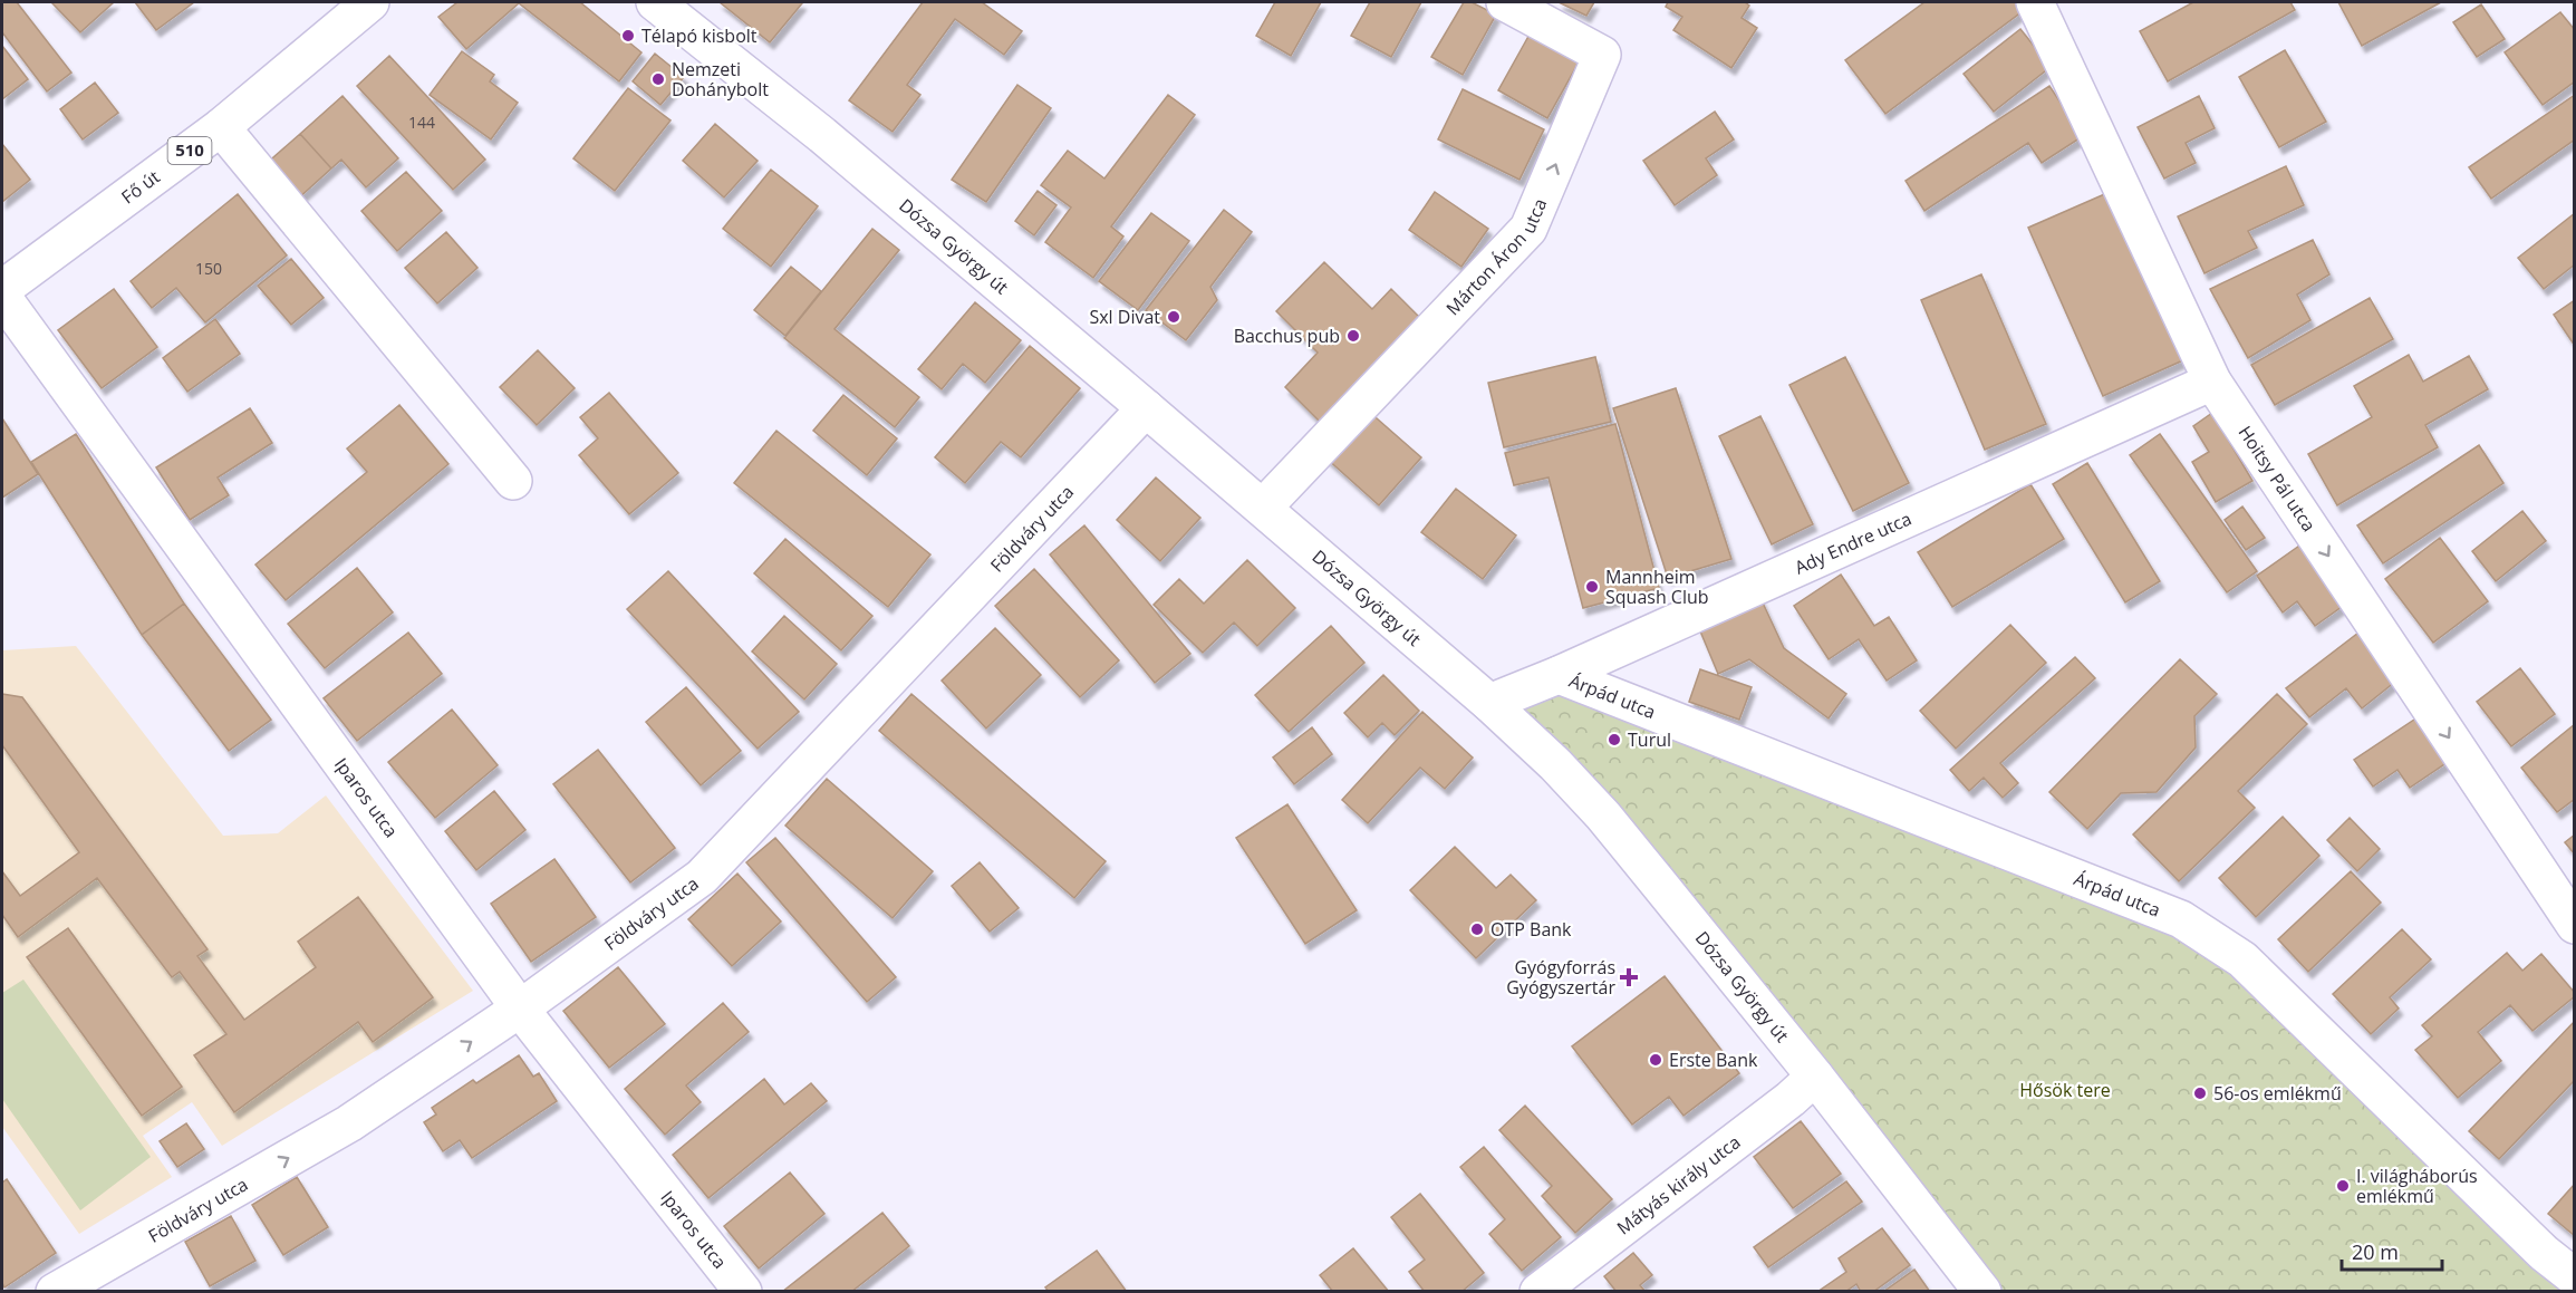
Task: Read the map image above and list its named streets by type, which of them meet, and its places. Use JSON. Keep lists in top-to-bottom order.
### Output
{
  "streets": {
    "street": [
      "510",
      "Fő út",
      "Dózsa György út",
      "Márton Áron utca",
      "Hoitsy Pál utca",
      "Földváry utca",
      "Ady Endre utca",
      "Árpád utca",
      "Iparos utca",
      "Mátyás király utca"
    ]
  },
  "crossings": [
    ["Dózsa György út", "Márton Áron utca"],
    ["Dózsa György út", "Földváry utca"],
    ["Dózsa György út", "Ady Endre utca"],
    ["Dózsa György út", "Mátyás király utca"],
    ["Hoitsy Pál utca", "Ady Endre utca"],
    ["Földváry utca", "Iparos utca"],
    ["Ady Endre utca", "Árpád utca"]
  ],
  "one_way": ["Márton Áron utca", "Hoitsy Pál utca", "Földváry utca"],
  "parks": ["Hősök tere"],
  "places": {
    "other": [
      "Télapó kisbolt",
      "Nemzeti Dohánybolt",
      "Sxl Divat",
      "Bacchus pub",
      "Mannheim Squash Club",
      "Turul",
      "OTP Bank",
      "Erste Bank",
      "56-os emlékmű",
      "I. világháborús emlékmű"
    ],
    "health": ["Gyógyforrás Gyógyszertár"]
  },
  "house_numbers": ["144", "150"],
  "scale_bar": "20 m"
}
